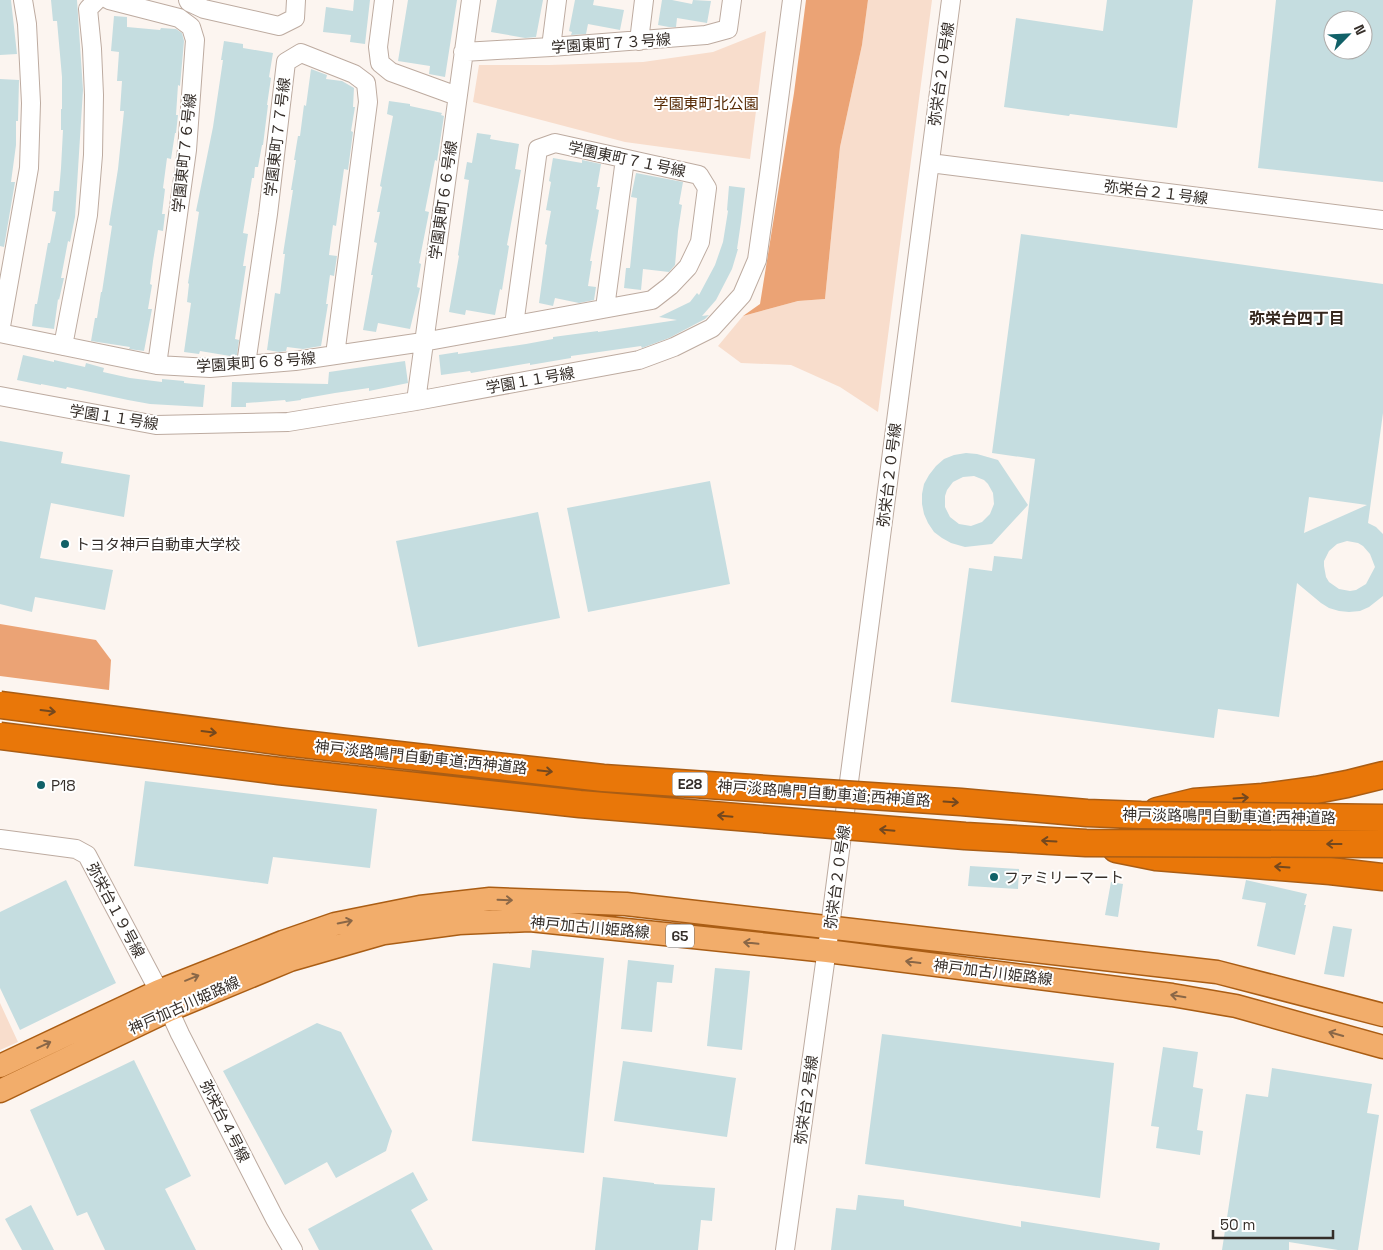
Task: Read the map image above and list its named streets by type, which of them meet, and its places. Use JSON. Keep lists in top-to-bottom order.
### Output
{
  "streets": {
    "highway": ["神戸淡路鳴門自動車道;西神道路", "E28"],
    "main road": ["神戸加古川姫路線", "65"],
    "street": [
      "学園東町７３号線",
      "弥栄台２０号線",
      "学園東町７７号線",
      "学園東町７６号線",
      "学園東町７１号線",
      "弥栄台２１号線",
      "学園東町６６号線",
      "学園東町６８号線",
      "学園１１号線",
      "弥栄台１９号線",
      "弥栄台２号線",
      "弥栄台４号線"
    ]
  },
  "crossings": [
    ["学園東町７３号線", "学園東町６６号線"],
    ["弥栄台２０号線", "弥栄台２１号線"],
    ["弥栄台２０号線", "神戸加古川姫路線"],
    ["弥栄台２０号線", "弥栄台２号線"],
    ["学園東町７７号線", "学園東町６８号線"],
    ["学園東町７６号線", "学園東町６８号線"],
    ["学園東町７１号線", "学園東町６６号線"],
    ["学園東町７１号線", "学園東町６８号線"],
    ["学園東町６６号線", "学園東町６８号線"],
    ["学園東町６６号線", "学園１１号線"],
    ["弥栄台１９号線", "神戸加古川姫路線"],
    ["弥栄台１９号線", "弥栄台４号線"],
    ["神戸加古川姫路線", "弥栄台２号線"],
    ["神戸加古川姫路線", "弥栄台４号線"]
  ],
  "districts": ["弥栄台四丁目"],
  "parks": ["学園東町北公園"],
  "places": ["トヨタ神戸自動車大学校", "P18", "ファミリーマート"],
  "scale_bar": "50 m",
  "north": "top right"
}
